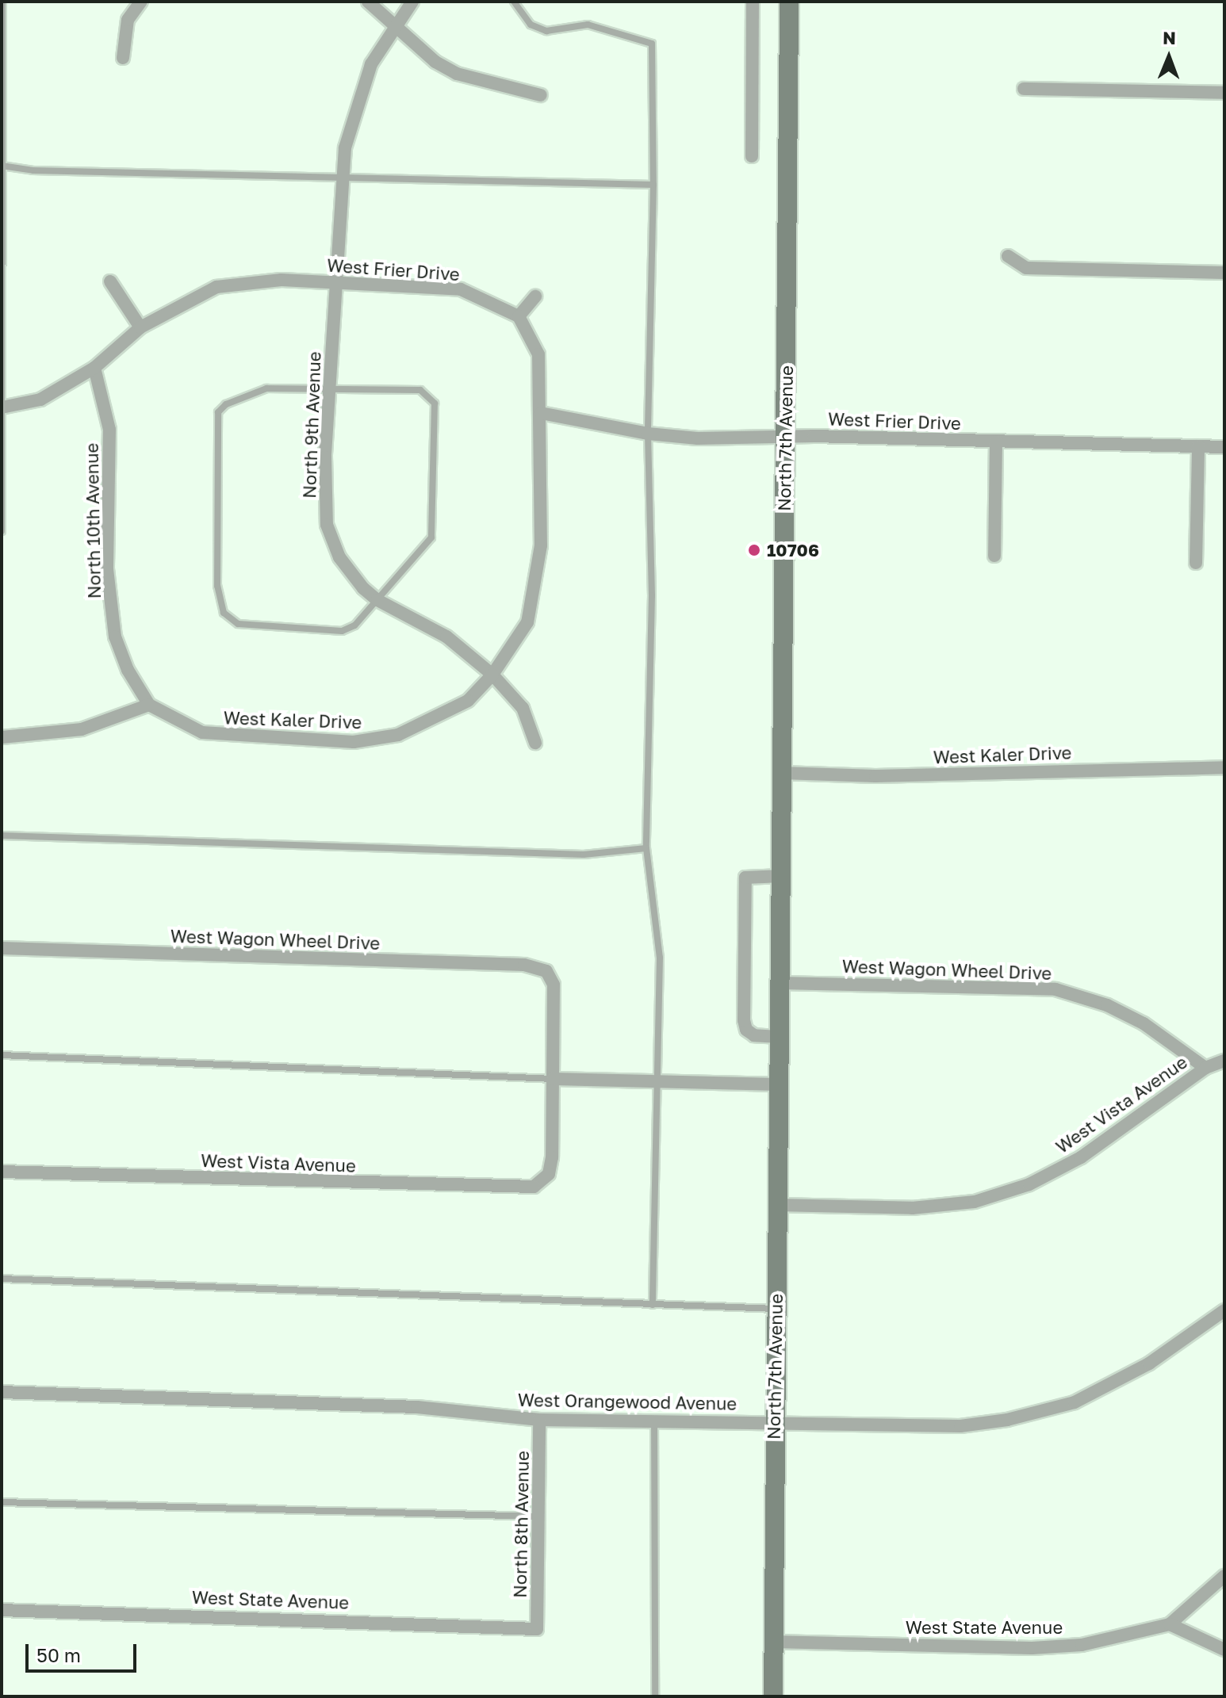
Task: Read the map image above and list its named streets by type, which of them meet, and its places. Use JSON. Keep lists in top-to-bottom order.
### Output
{
  "streets": {
    "main road": ["North 7th Avenue"],
    "street": [
      "West Frier Drive",
      "North 9th Avenue",
      "North 10th Avenue",
      "West Kaler Drive",
      "West Wagon Wheel Drive",
      "West Vista Avenue",
      "West Orangewood Avenue",
      "North 8th Avenue",
      "West State Avenue"
    ]
  },
  "crossings": [
    ["West Frier Drive", "North 9th Avenue"],
    ["West Frier Drive", "North 7th Avenue"],
    ["West Frier Drive", "North 10th Avenue"],
    ["West Frier Drive", "West Kaler Drive"],
    ["North 9th Avenue", "West Kaler Drive"],
    ["North 7th Avenue", "West Kaler Drive"],
    ["North 7th Avenue", "West Wagon Wheel Drive"],
    ["North 7th Avenue", "West Vista Avenue"],
    ["North 7th Avenue", "West Orangewood Avenue"],
    ["North 7th Avenue", "West State Avenue"],
    ["North 10th Avenue", "West Kaler Drive"],
    ["West Wagon Wheel Drive", "West Vista Avenue"],
    ["West Orangewood Avenue", "North 8th Avenue"],
    ["North 8th Avenue", "West State Avenue"]
  ],
  "places": ["10706"],
  "scale_bar": "50 m",
  "north": "top"
}
